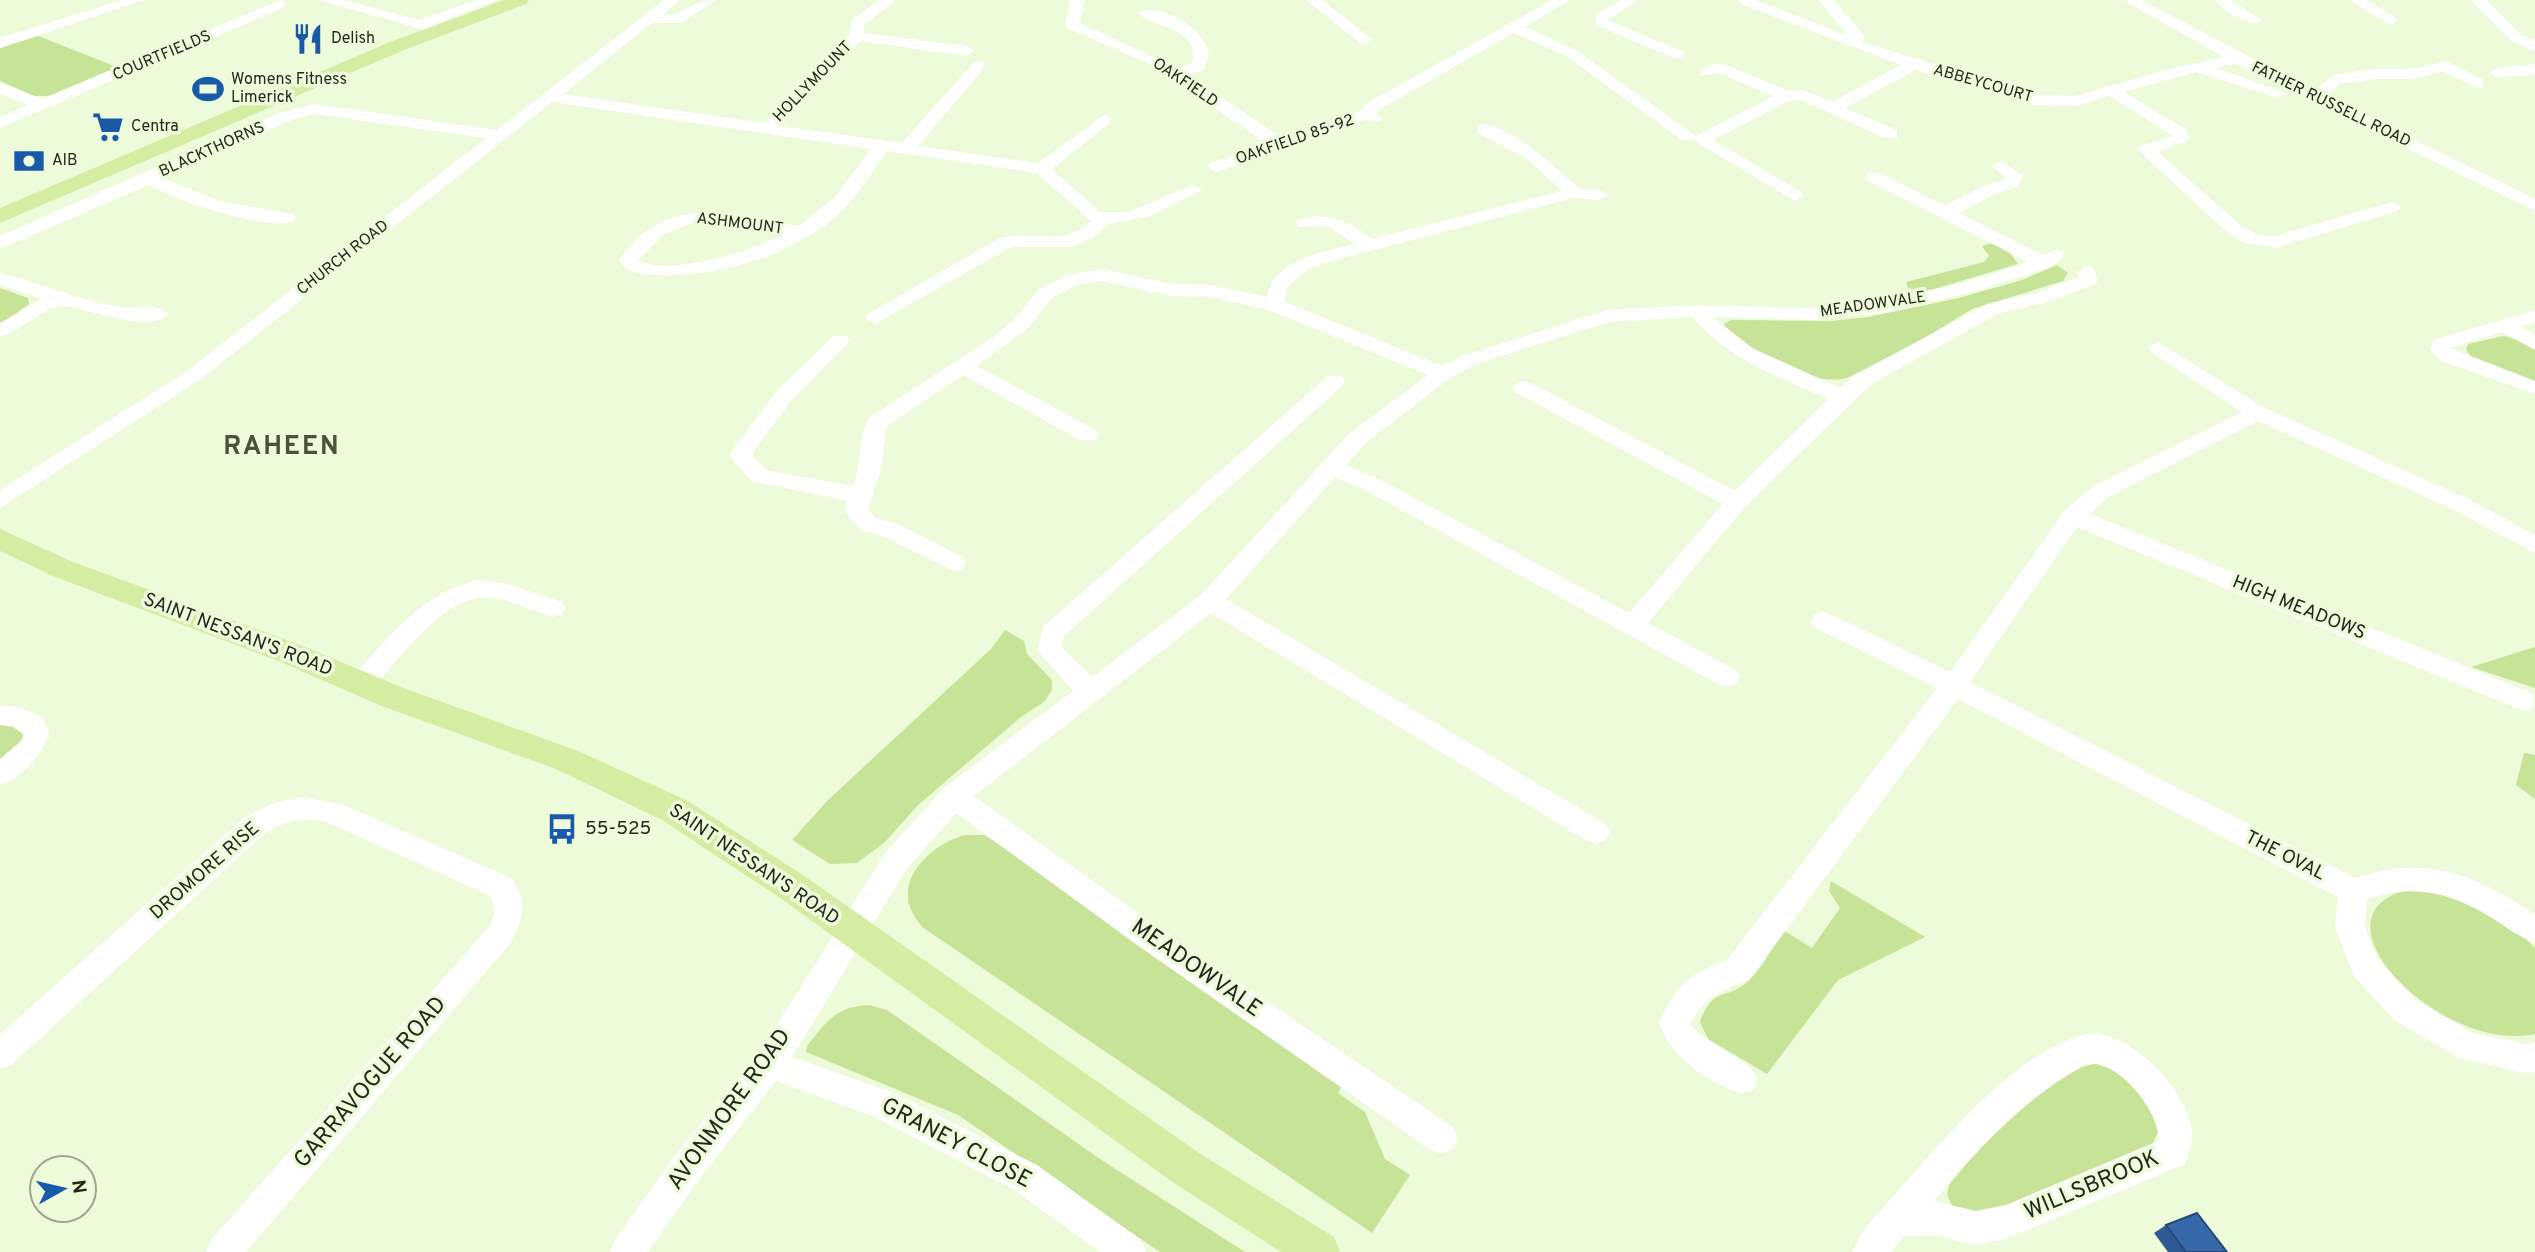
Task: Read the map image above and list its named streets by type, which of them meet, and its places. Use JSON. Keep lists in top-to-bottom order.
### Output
{
  "streets": {
    "main road": ["SAINT NESSAN'S ROAD"],
    "street": [
      "COURTFIELDS",
      "HOLLYMOUNT",
      "OAKFIELD",
      "ABBEYCOURT",
      "FATHER RUSSELL ROAD",
      "OAKFIELD 85-92",
      "BLACKTHORNS",
      "ASHMOUNT",
      "CHURCH ROAD",
      "MEADOWVALE",
      "HIGH MEADOWS",
      "THE OVAL",
      "DROMORE RISE",
      "GARRAVOGUE ROAD",
      "AVONMORE ROAD",
      "GRANEY CLOSE",
      "WILLSBROOK"
    ]
  },
  "crossings": [
    ["OAKFIELD", "OAKFIELD 85-92"],
    ["ABBEYCOURT", "FATHER RUSSELL ROAD"],
    ["BLACKTHORNS", "CHURCH ROAD"],
    ["MEADOWVALE", "SAINT NESSAN'S ROAD"],
    ["MEADOWVALE", "AVONMORE ROAD"],
    ["SAINT NESSAN'S ROAD", "AVONMORE ROAD"],
    ["DROMORE RISE", "GARRAVOGUE ROAD"],
    ["AVONMORE ROAD", "GRANEY CLOSE"]
  ],
  "districts": ["RAHEEN"],
  "places": {
    "restaurant": ["Delish"],
    "sports": ["Womens Fitness Limerick"],
    "supermarket": ["Centra"],
    "bank": ["AIB"],
    "bus stop": ["55-525"]
  },
  "north": "right"
}
